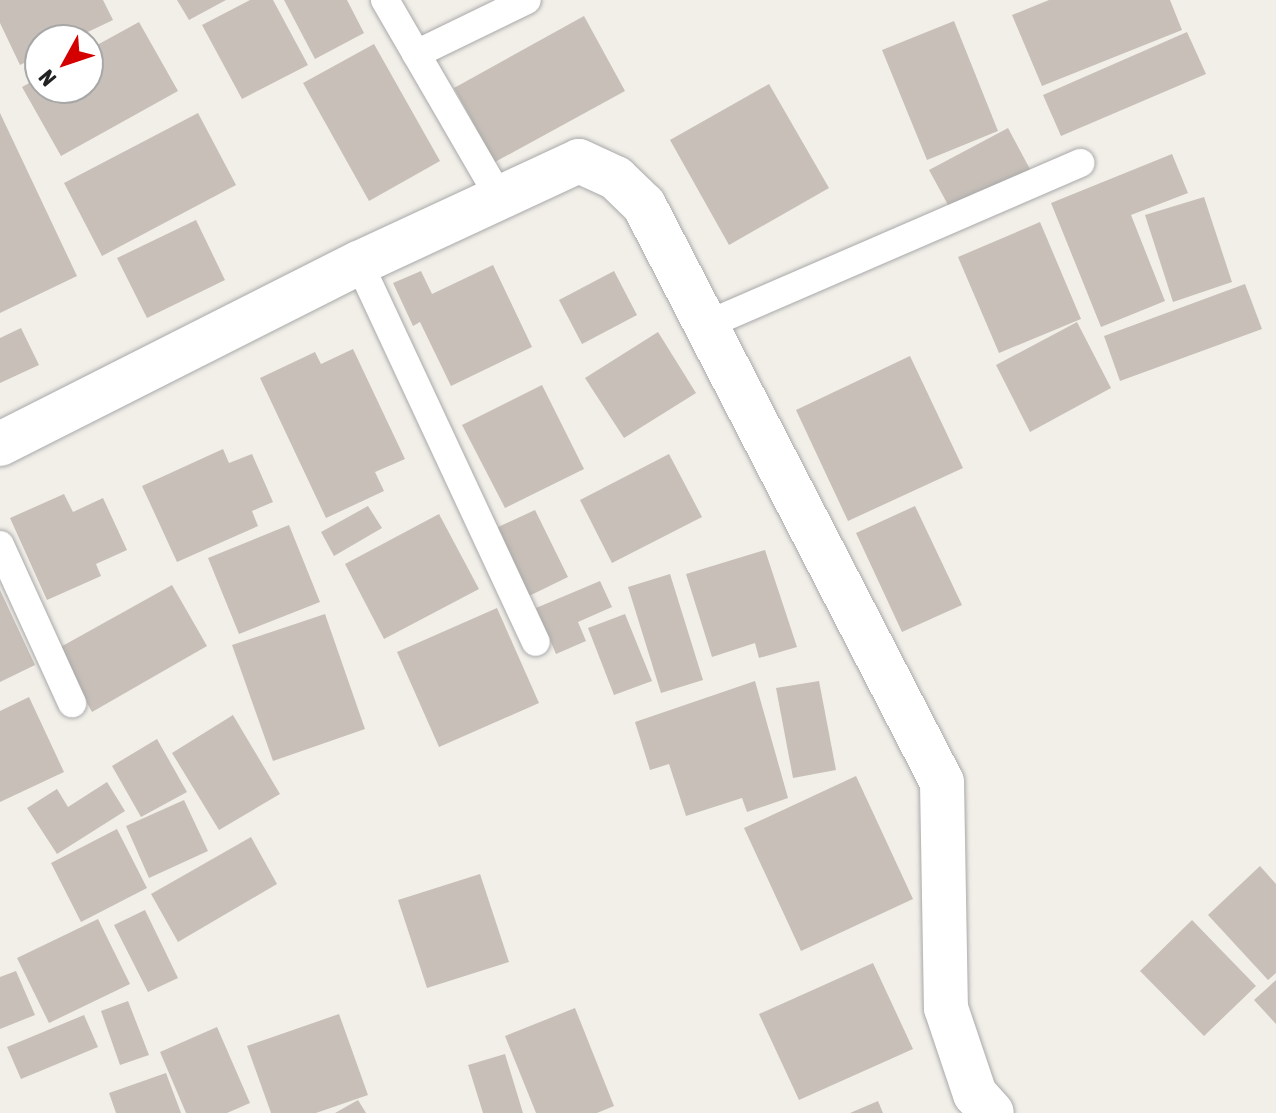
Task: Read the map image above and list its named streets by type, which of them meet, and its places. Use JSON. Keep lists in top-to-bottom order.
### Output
{
  "north": "bottom left"
}
